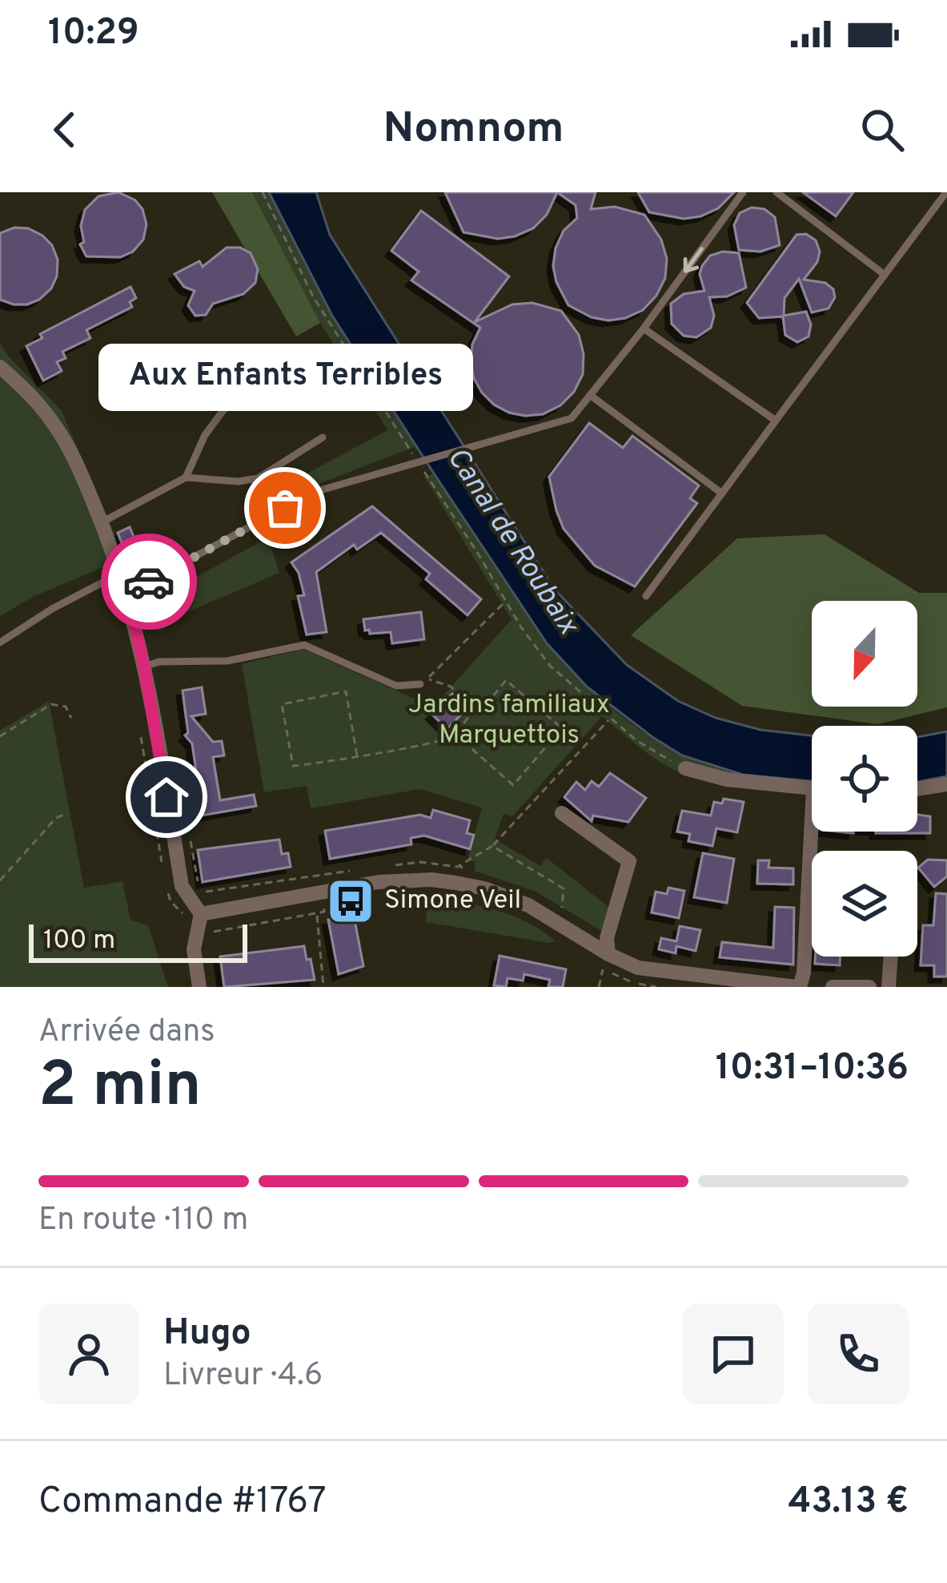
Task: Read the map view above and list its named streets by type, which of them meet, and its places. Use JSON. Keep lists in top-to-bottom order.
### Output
{
  "water": ["Canal de Roubaix"],
  "parks": ["Jardins familiaux Marquettois"],
  "places": {
    "other": ["Aux Enfants Terribles"],
    "bus stop": ["Simone Veil"]
  },
  "scale_bar": "100 m",
  "north": "bottom",
  "page": {
    "status": "10:29",
    "header": "Nomnom",
    "bubble": "Aux Enfants Terribles",
    "scale": "100 m",
    "heading": ["2 min", "Arrivée dans", "10:31–10:36"],
    "panel": [
      "Hugo",
      "Livreur · 4.6",
      "Commande #1767",
      "43.13 €"
    ],
    "bar": "En route · 110 m"
  }
}
